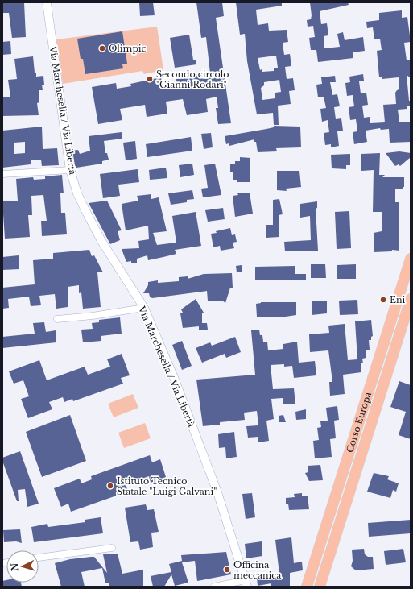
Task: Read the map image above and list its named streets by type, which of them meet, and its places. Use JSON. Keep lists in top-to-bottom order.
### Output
{
  "streets": {
    "main road": ["Corso Europa"],
    "street": ["Via Marchesella / Via Libertà"]
  },
  "places": [
    "Olimpic",
    "Secondo circolo \"Gianni Rodari\"",
    "Eni",
    "Istituto Tecnico Statale \"Luigi Galvani\"",
    "Officina meccanica"
  ],
  "north": "left"
}
